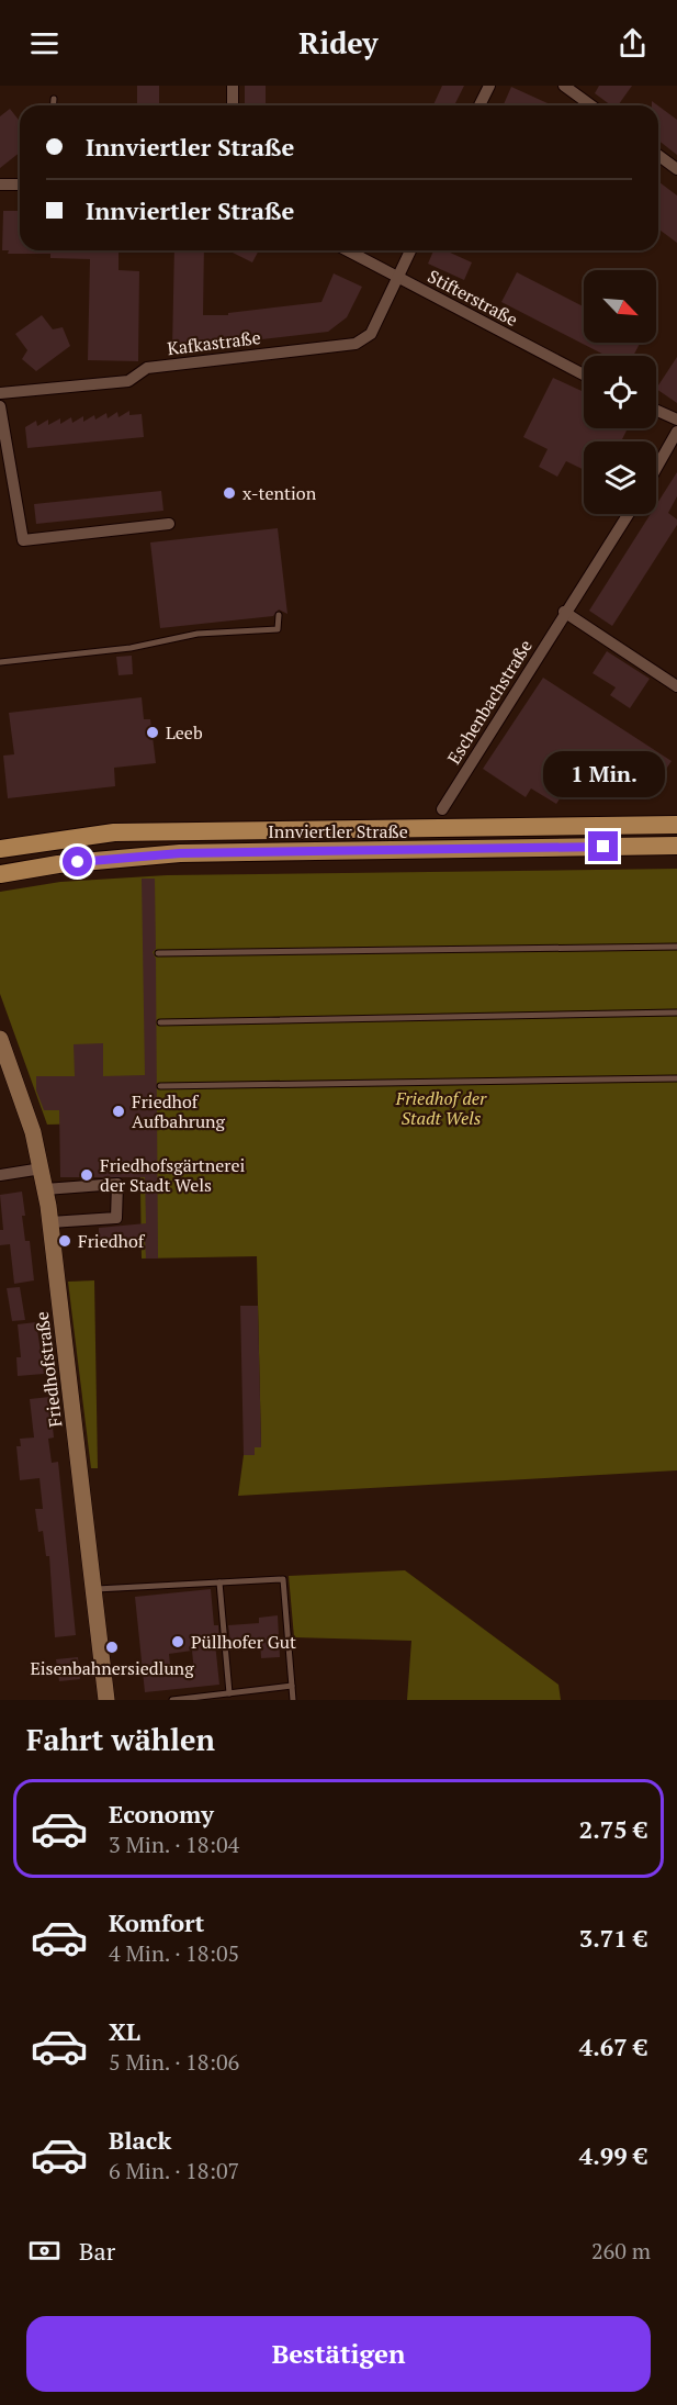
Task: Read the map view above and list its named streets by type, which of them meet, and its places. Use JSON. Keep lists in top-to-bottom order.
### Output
{
  "streets": {
    "main road": ["Innviertler Straße"],
    "street": [
      "Stifterstraße",
      "Kafkastraße",
      "Eschenbachstraße",
      "Friedhofstraße"
    ]
  },
  "crossings": [
    ["Stifterstraße", "Kafkastraße"]
  ],
  "parks": ["Friedhof der Stadt Wels"],
  "places": [
    "x-tention",
    "Leeb",
    "Friedhof Aufbahrung",
    "Friedhofsgärtnerei der Stadt Wels",
    "Friedhof",
    "Püllhofer Gut",
    "Eisenbahnersiedlung"
  ],
  "north": "bottom right",
  "page": {
    "header": "Ridey",
    "banner": ["Innviertler Straße", "Innviertler Straße"],
    "bubble": "1 Min.",
    "heading": "Fahrt wählen",
    "list": [
      {
        "name": "Economy",
        "note": "3 Min. · 18:04",
        "value": "2.75 €"
      },
      {
        "name": "Komfort",
        "note": "4 Min. · 18:05",
        "value": "3.71 €"
      },
      {
        "name": "XL",
        "note": "5 Min. · 18:06",
        "value": "4.67 €"
      },
      {
        "name": "Black",
        "note": "6 Min. · 18:07",
        "value": "4.99 €"
      }
    ],
    "pay": ["Bar", "260 m"],
    "buttons": "Bestätigen"
  }
}
